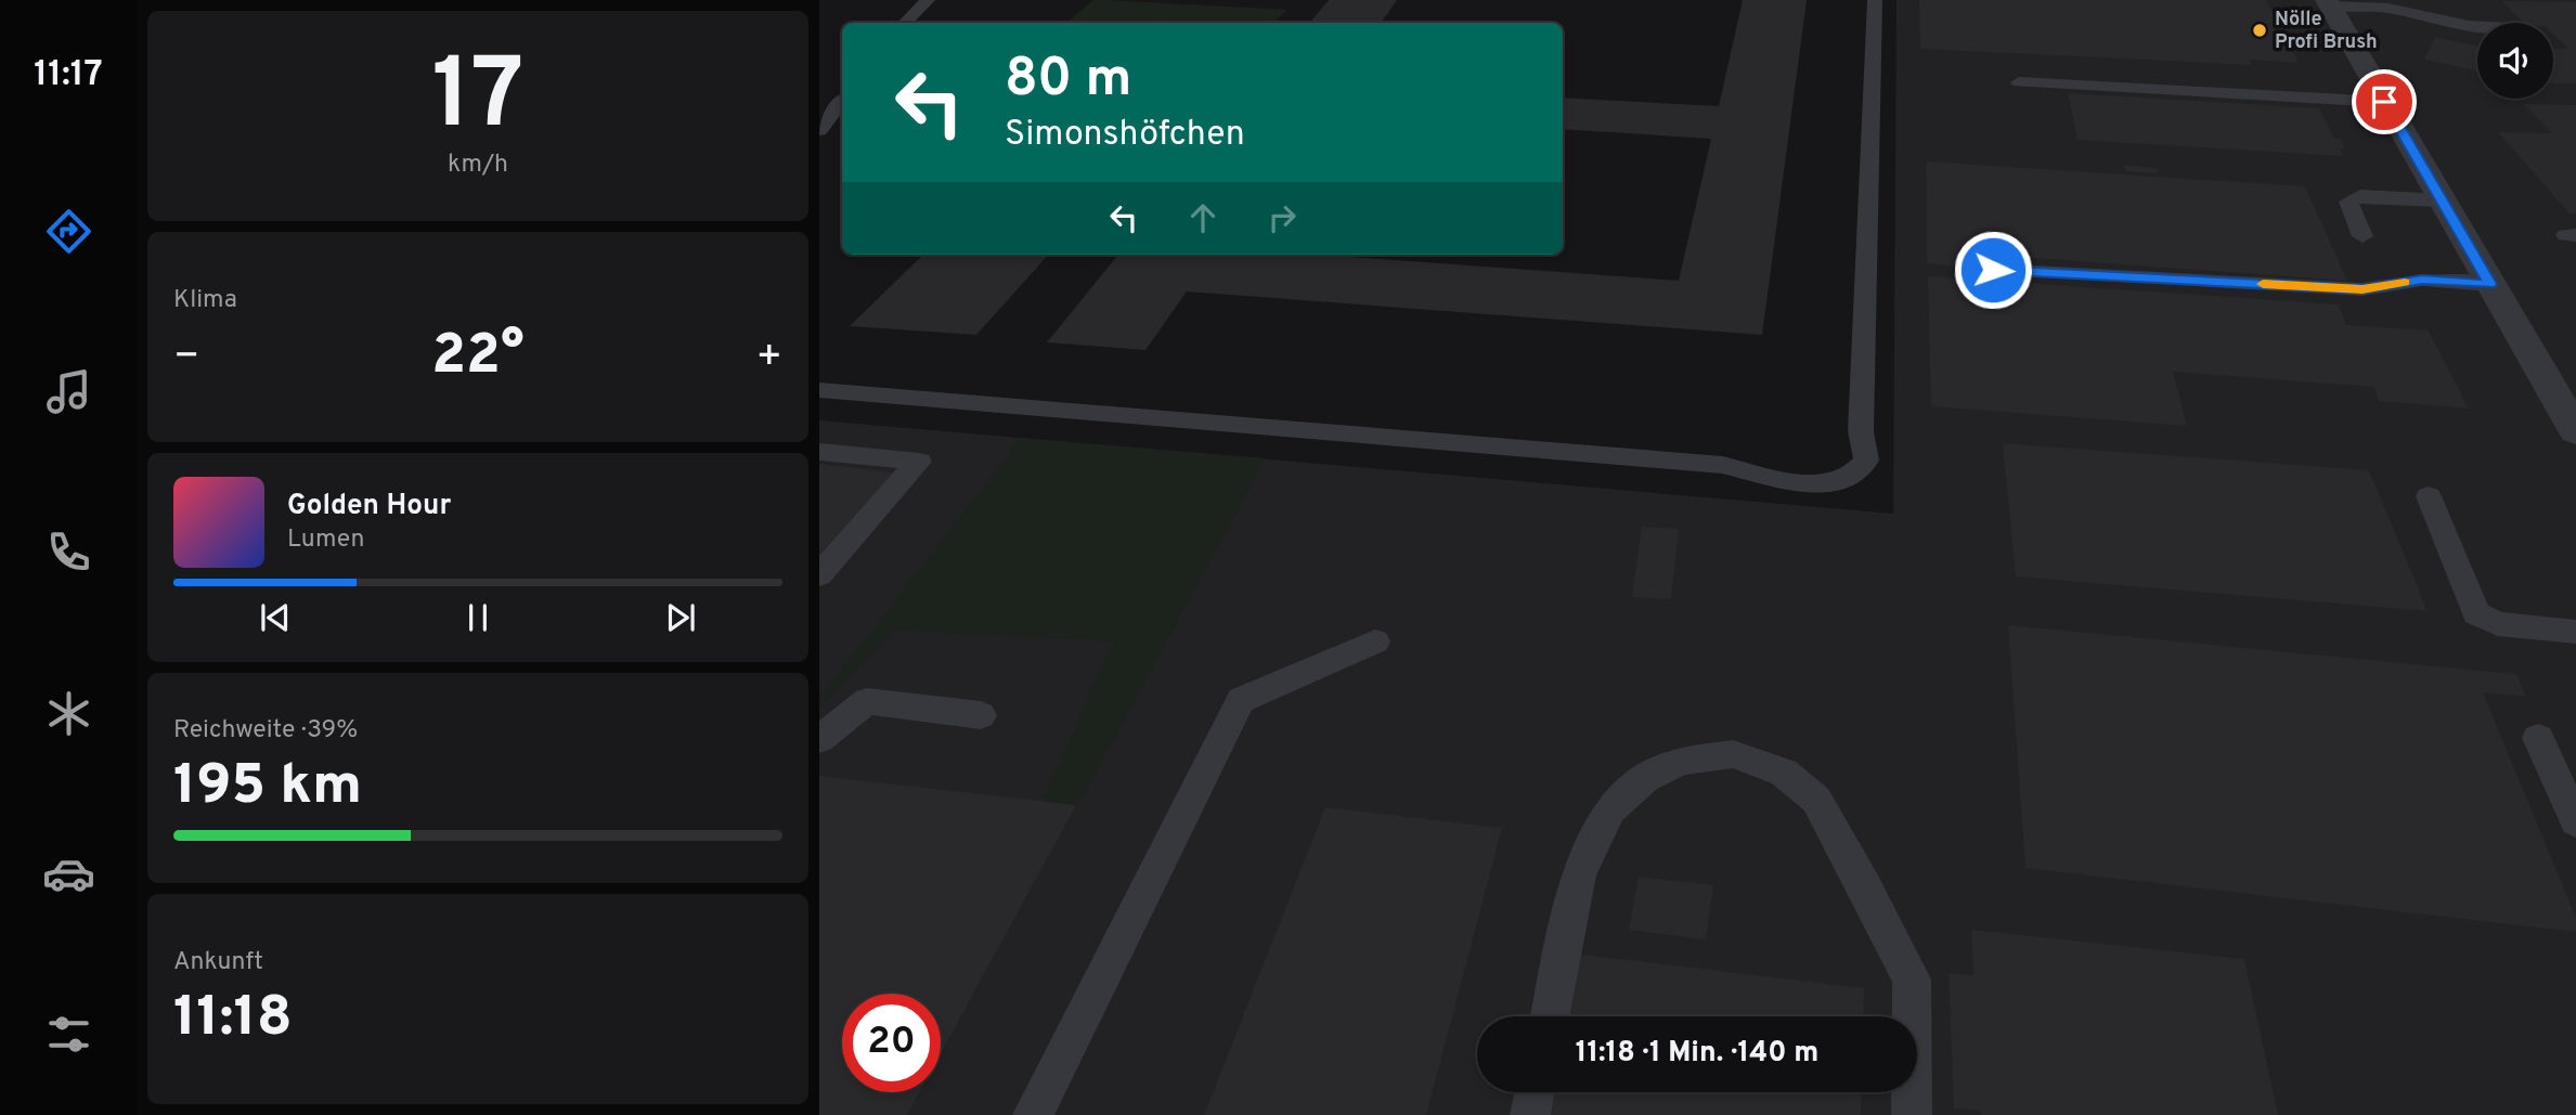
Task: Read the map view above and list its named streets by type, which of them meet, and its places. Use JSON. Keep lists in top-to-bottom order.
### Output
{
  "places": ["Nölle Profi Brush"],
  "page": {
    "tabs": "11:17",
    "tile": [
      ["17", "km/h"],
      "Klima",
      ["Reichweite · 39%", "195 km"],
      ["Ankunft", "11:18"]
    ],
    "turn": ["80 m", "Simonshöfchen"],
    "heat": ["−", "22°", "+"],
    "song": ["Golden Hour", "Lumen"],
    "limit": "20",
    "trip": "11:18 · 1 Min. · 140 m"
  }
}
